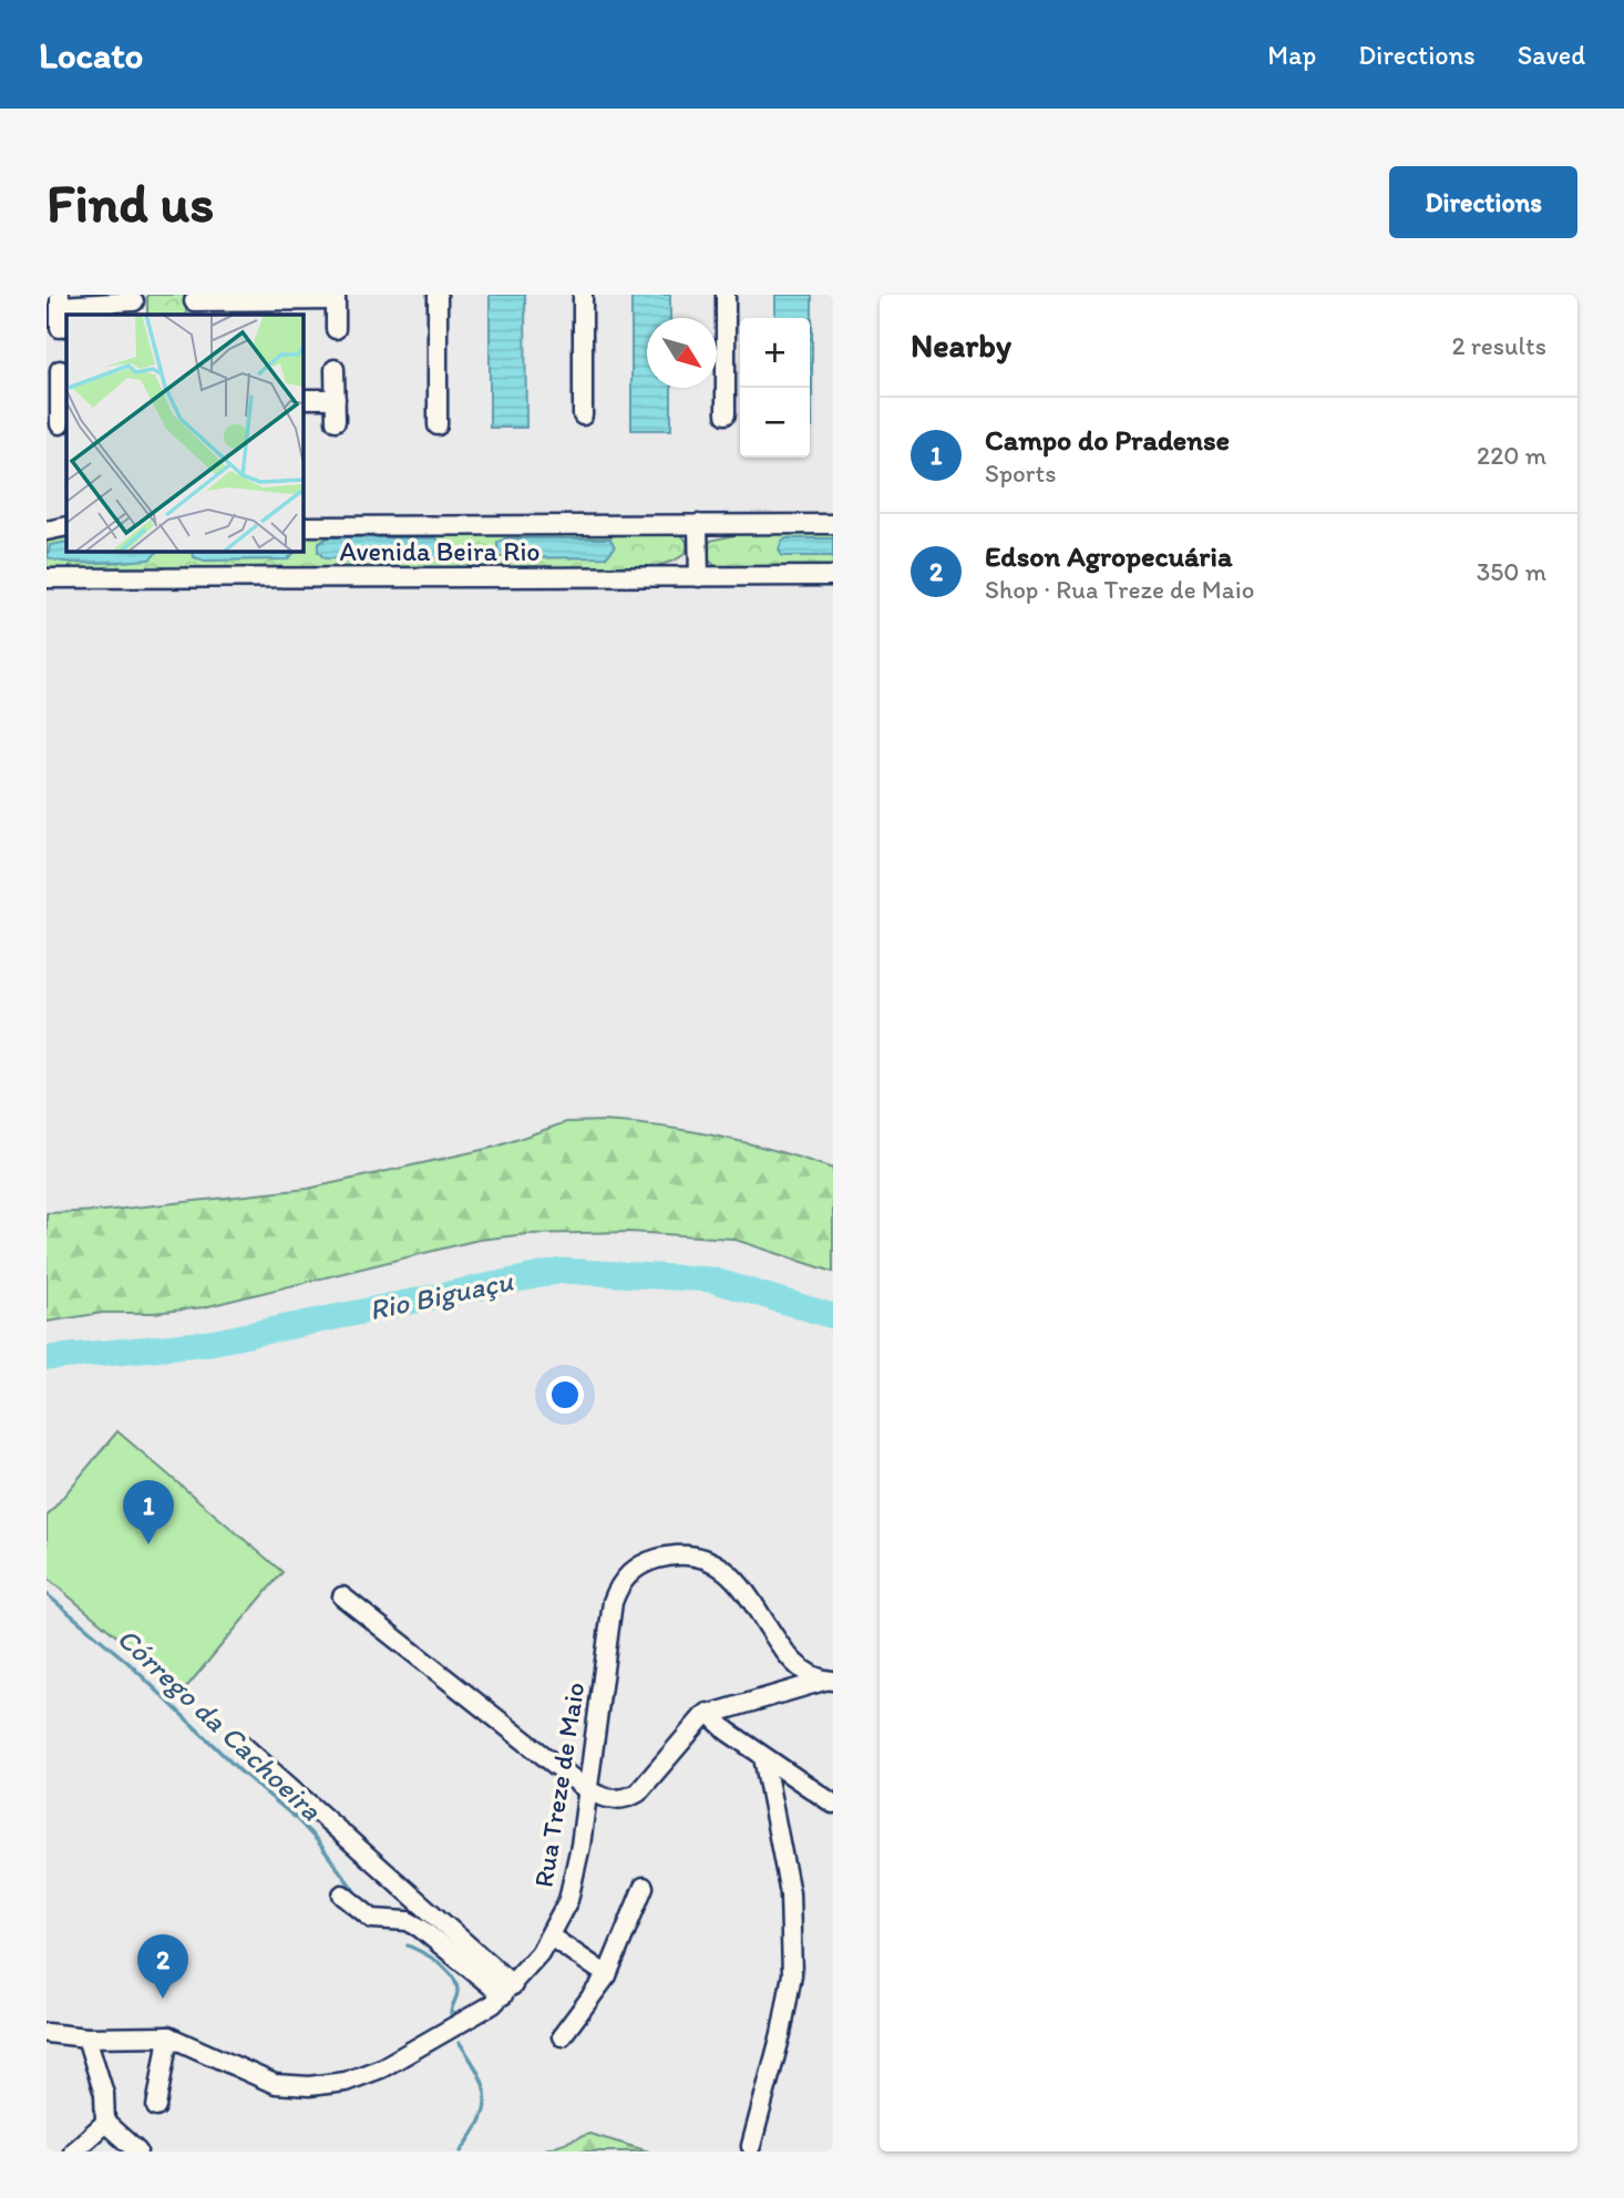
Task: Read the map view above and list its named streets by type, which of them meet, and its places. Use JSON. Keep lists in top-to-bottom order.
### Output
{
  "streets": {
    "street": ["Avenida Beira Rio", "Rua Treze de Maio"]
  },
  "water": ["Rio Biguaçu", "Córrego da Cachoeira"],
  "north": "bottom right",
  "page": {
    "header": "Locato",
    "nav": ["Map", "Directions", "Saved"],
    "buttons": "Directions",
    "title": "Find us",
    "heading": ["Nearby", "2 results"],
    "map_buttons": ["+", "−"],
    "list": [
      {
        "mark": "1",
        "name": "Campo do Pradense",
        "note": "Sports",
        "value": "220 m"
      },
      {
        "mark": "2",
        "name": "Edson Agropecuária",
        "note": "Shop · Rua Treze de Maio",
        "value": "350 m"
      }
    ],
    "pins": ["1", "2"]
  }
}
